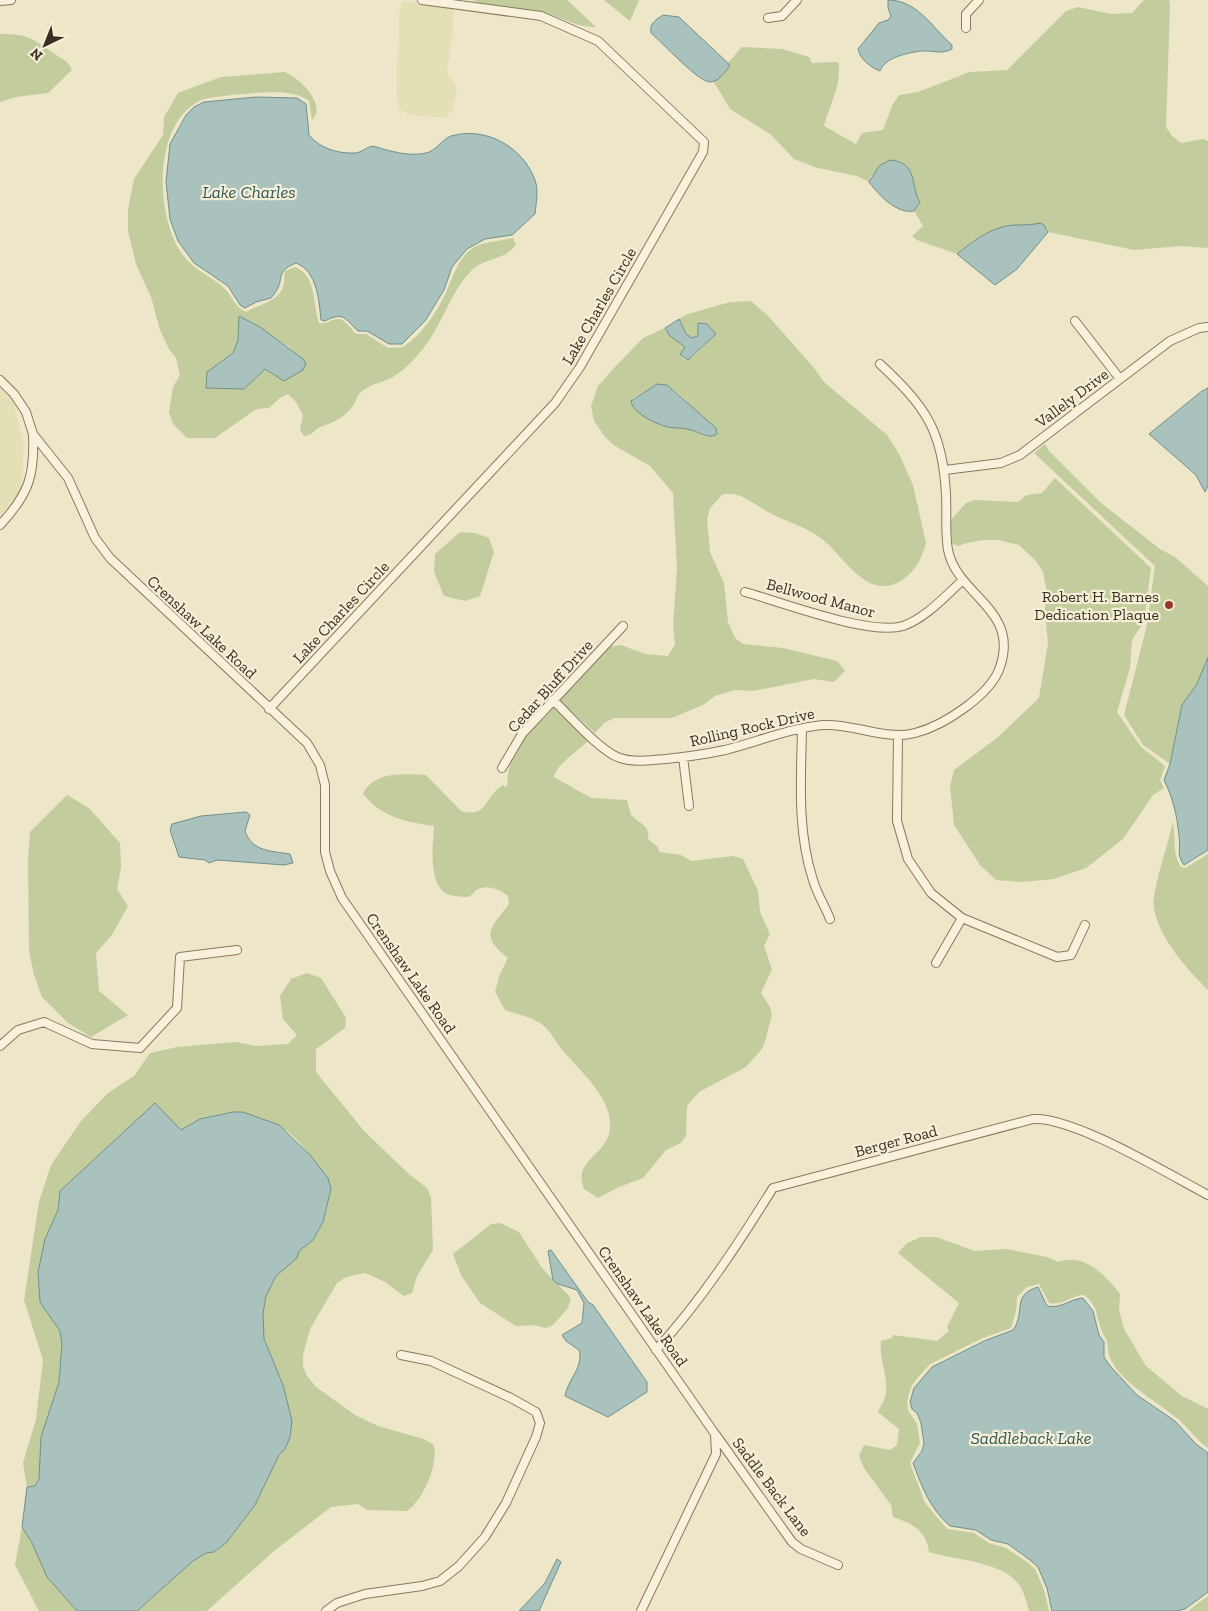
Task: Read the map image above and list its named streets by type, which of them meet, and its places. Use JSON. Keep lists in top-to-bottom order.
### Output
{
  "streets": {
    "street": [
      "Lake Charles Circle",
      "Vallely Drive",
      "Bellwood Manor",
      "Crenshaw Lake Road",
      "Cedar Bluff Drive",
      "Rolling Rock Drive",
      "Berger Road",
      "Saddle Back Lane"
    ]
  },
  "crossings": [
    ["Lake Charles Circle", "Crenshaw Lake Road"],
    ["Vallely Drive", "Rolling Rock Drive"],
    ["Bellwood Manor", "Rolling Rock Drive"],
    ["Crenshaw Lake Road", "Berger Road"],
    ["Crenshaw Lake Road", "Saddle Back Lane"],
    ["Cedar Bluff Drive", "Rolling Rock Drive"]
  ],
  "water": ["Lake Charles", "Saddleback Lake"],
  "places": ["Robert H. Barnes Dedication Plaque"],
  "north": "bottom left"
}
